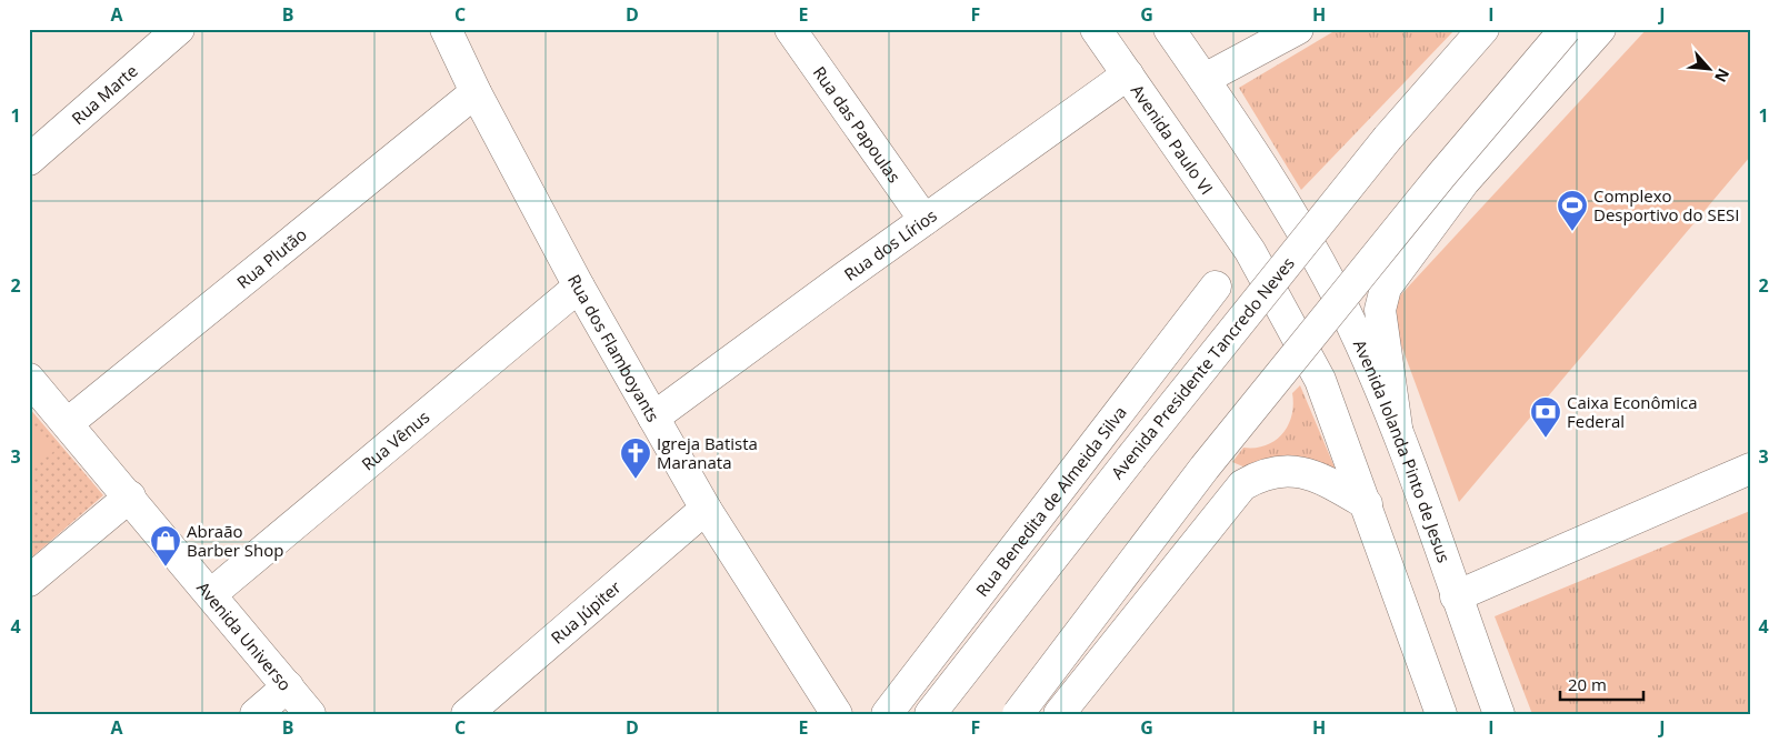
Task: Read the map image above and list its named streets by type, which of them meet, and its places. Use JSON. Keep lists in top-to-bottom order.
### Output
{
  "streets": {
    "street": [
      "Rua Marte",
      "Rua das Papoulas",
      "Avenida Paulo VI",
      "Rua dos Lírios",
      "Rua Plutão",
      "Rua dos Flamboyants",
      "Avenida Presidente Tancredo Neves",
      "Rua Vênus",
      "Avenida Iolanda Pinto de Jesus",
      "Rua Benedita de Almeida Silva",
      "Rua Júpiter",
      "Avenida Universo"
    ]
  },
  "crossings": [
    ["Rua das Papoulas", "Rua dos Lírios"],
    ["Avenida Paulo VI", "Rua dos Lírios"],
    ["Rua dos Lírios", "Rua dos Flamboyants"],
    ["Rua Plutão", "Rua dos Flamboyants"],
    ["Rua Plutão", "Avenida Universo"],
    ["Rua dos Flamboyants", "Rua Vênus"],
    ["Rua dos Flamboyants", "Rua Júpiter"],
    ["Rua Vênus", "Avenida Universo"]
  ],
  "places": {
    "sports": ["Complexo Desportivo do SESI"],
    "bank": ["Caixa Econômica Federal"],
    "church": ["Igreja Batista Maranata"],
    "shop": ["Abraão Barber Shop"]
  },
  "scale_bar": "20 m",
  "north": "bottom right",
  "grid": {
    "columns": [
      "A",
      "B",
      "C",
      "D",
      "E",
      "F",
      "G",
      "H",
      "I",
      "J"
    ],
    "rows": [
      "1",
      "2",
      "3",
      "4"
    ]
  }
}
